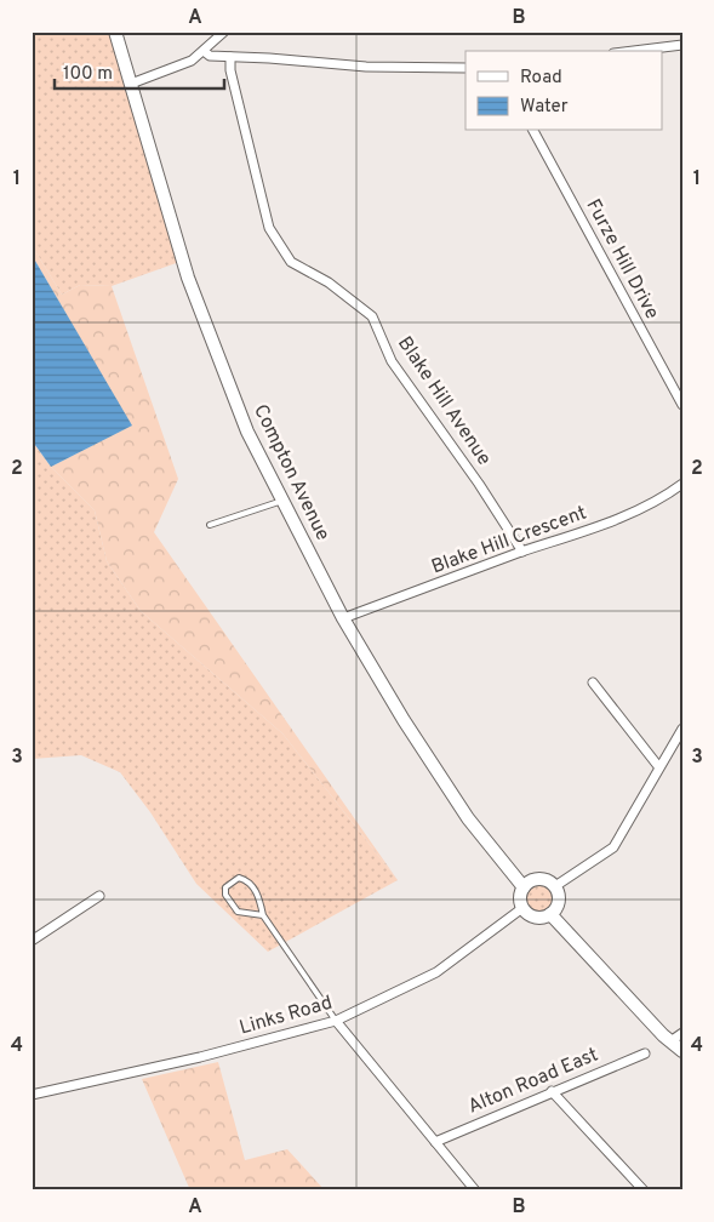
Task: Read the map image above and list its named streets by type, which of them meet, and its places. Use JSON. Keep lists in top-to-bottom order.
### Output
{
  "streets": {
    "street": [
      "Furze Hill Drive",
      "Blake Hill Avenue",
      "Compton Avenue",
      "Blake Hill Crescent",
      "Links Road",
      "Alton Road East"
    ]
  },
  "crossings": [
    ["Blake Hill Avenue", "Blake Hill Crescent"],
    ["Compton Avenue", "Blake Hill Crescent"],
    ["Compton Avenue", "Links Road"]
  ],
  "legend": ["Road", "Water"],
  "scale_bar": "100 m",
  "grid": {
    "columns": ["A", "B"],
    "rows": [
      "1",
      "2",
      "3",
      "4"
    ]
  }
}
